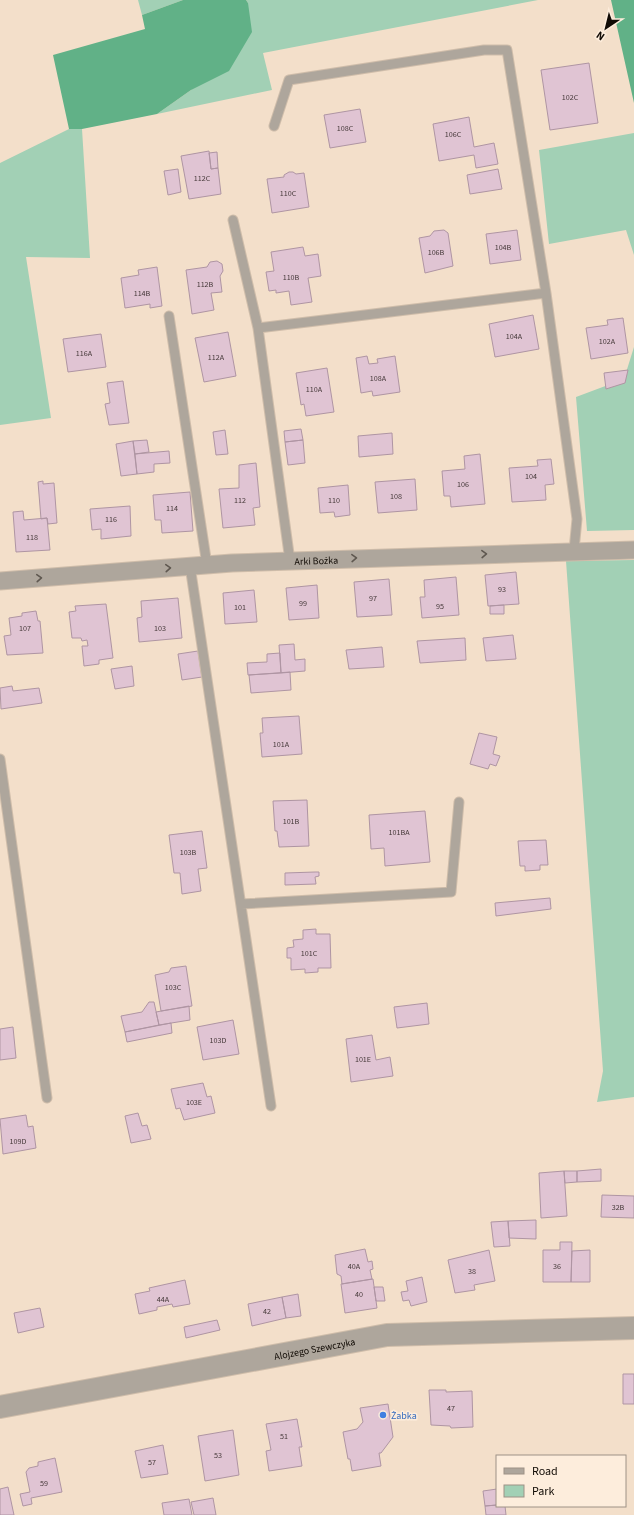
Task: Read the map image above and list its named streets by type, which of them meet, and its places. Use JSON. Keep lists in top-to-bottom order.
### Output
{
  "streets": {
    "street": ["Arki Bożka", "Alojzego Szewczyka"]
  },
  "one_way": ["Arki Bożka"],
  "places": ["Żabka"],
  "house_numbers": [
    "102C",
    "108C",
    "106C",
    "112C",
    "110C",
    "104B",
    "106B",
    "110B",
    "112B",
    "114B",
    "104A",
    "102A",
    "116A",
    "112A",
    "108A",
    "110A",
    "104",
    "106",
    "108",
    "112",
    "110",
    "114",
    "116",
    "118",
    "93",
    "97",
    "99",
    "95",
    "101",
    "107",
    "103",
    "101A",
    "101B",
    "101BA",
    "103B",
    "101C",
    "103C",
    "103D",
    "101E",
    "103E",
    "109D",
    "32B",
    "40A",
    "36",
    "38",
    "40",
    "44A",
    "42",
    "47",
    "51",
    "53",
    "57",
    "59"
  ],
  "legend": ["Road", "Park"],
  "north": "bottom left"
}
